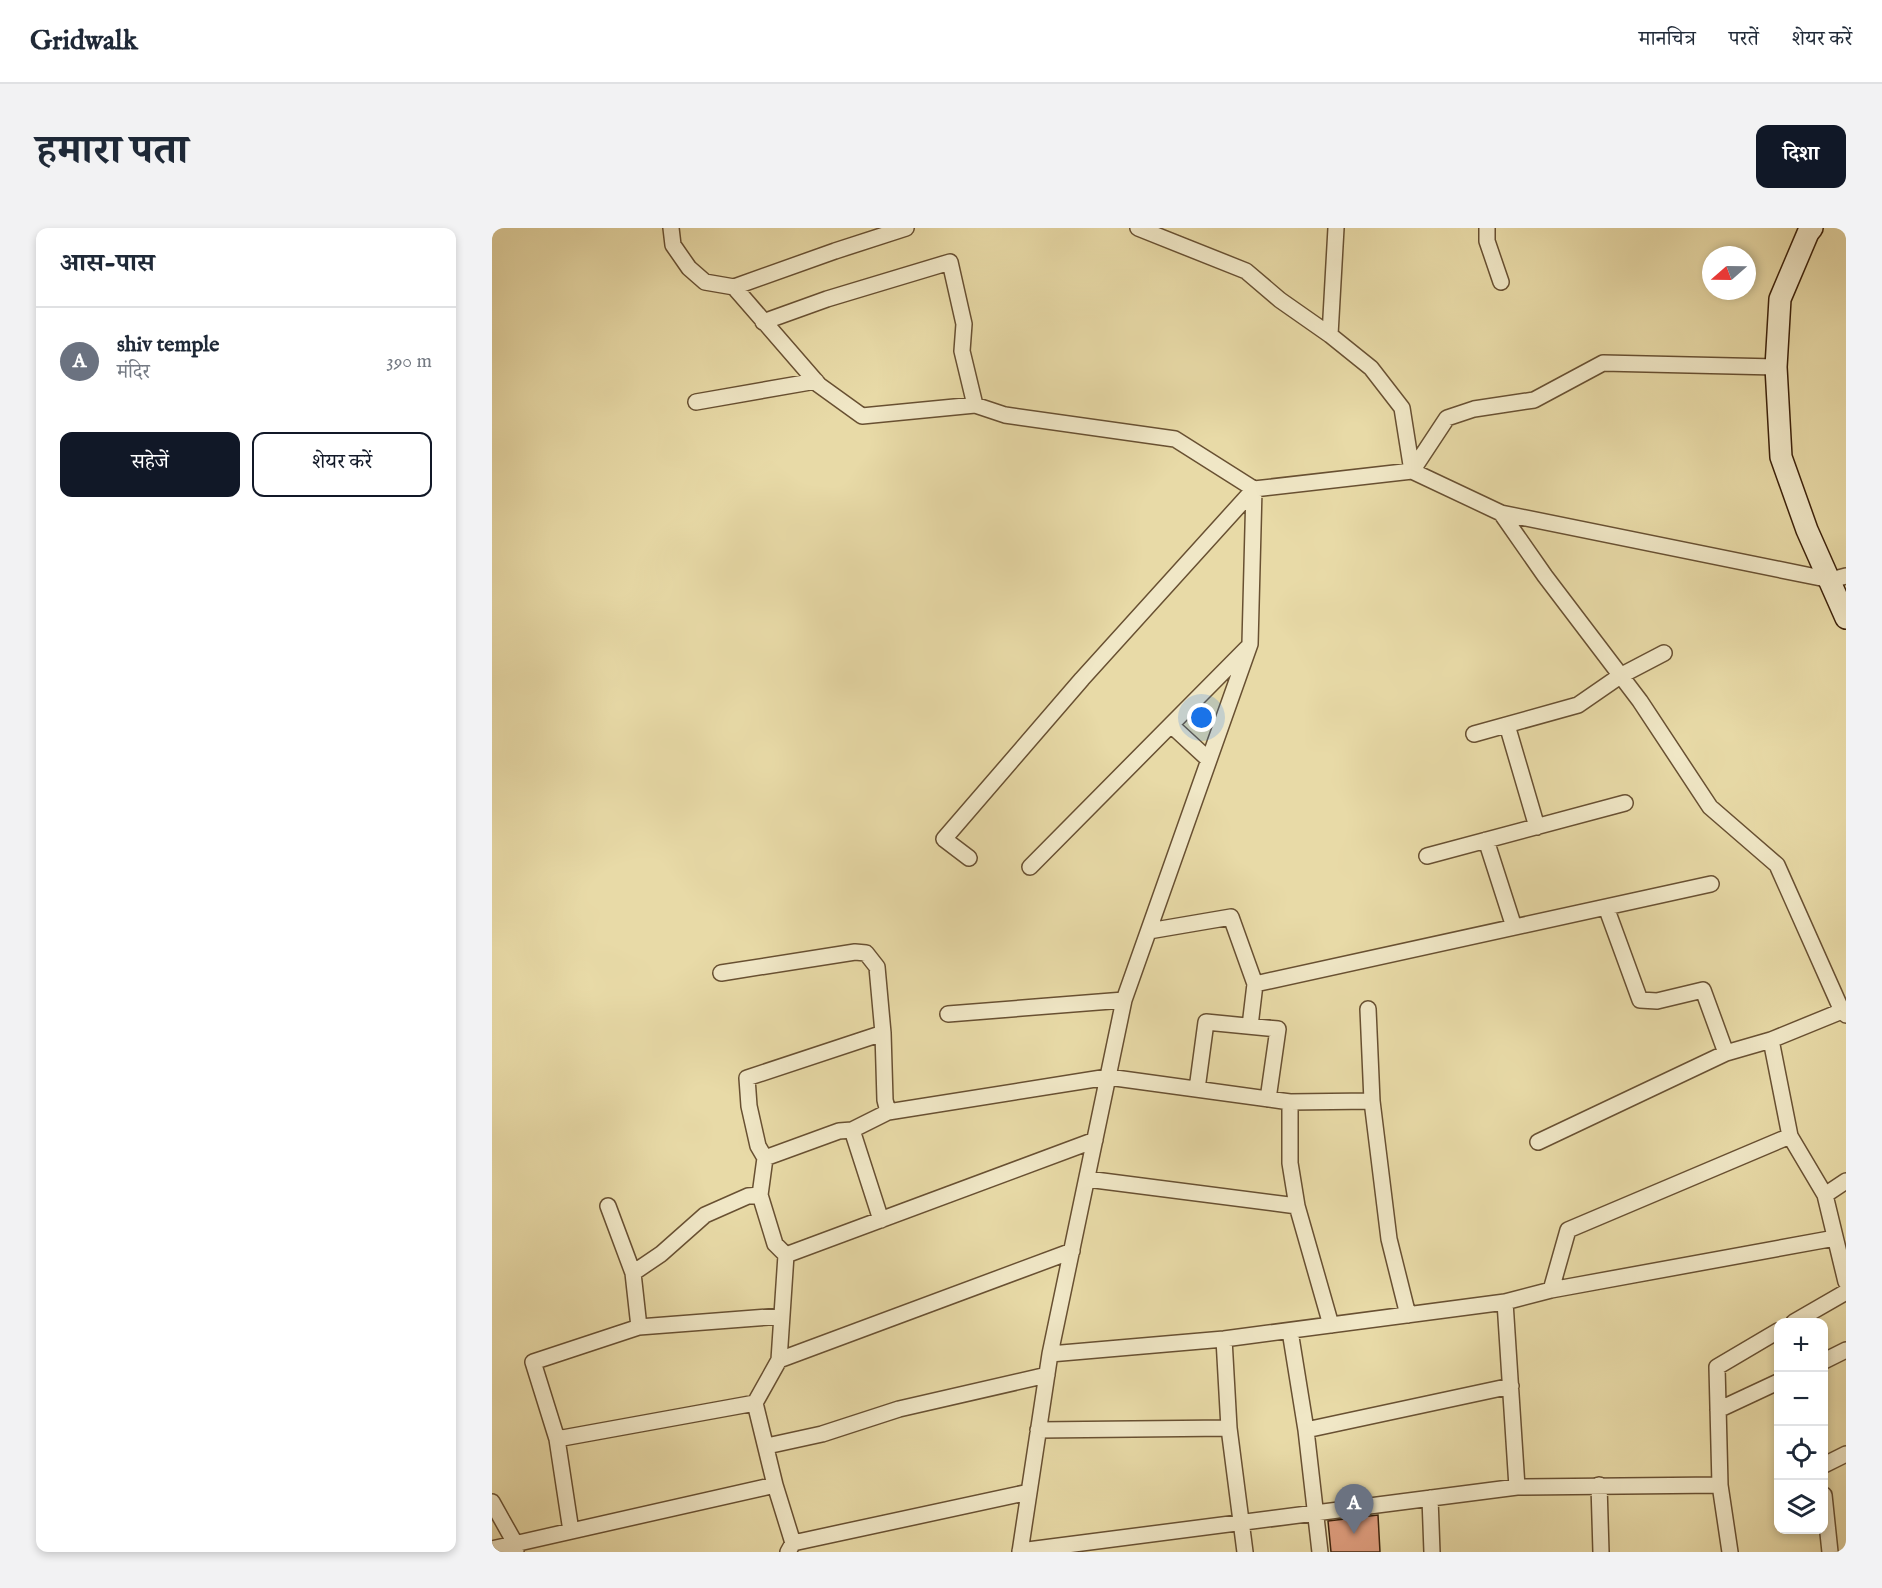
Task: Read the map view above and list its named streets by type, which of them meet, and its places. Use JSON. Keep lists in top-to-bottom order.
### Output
{
  "north": "left",
  "page": {
    "header": "Gridwalk",
    "nav": ["मानचित्र", "परतें", "शेयर करें"],
    "title": "हमारा पता",
    "buttons": [
      "दिशा",
      ["सहेजें", "शेयर करें"]
    ],
    "heading": "आस-पास",
    "list": [
      {
        "mark": "A",
        "name": "shiv temple",
        "note": "मंदिर",
        "value": "390 m"
      }
    ],
    "map_buttons": ["+", "−"],
    "pins": "A"
  }
}
